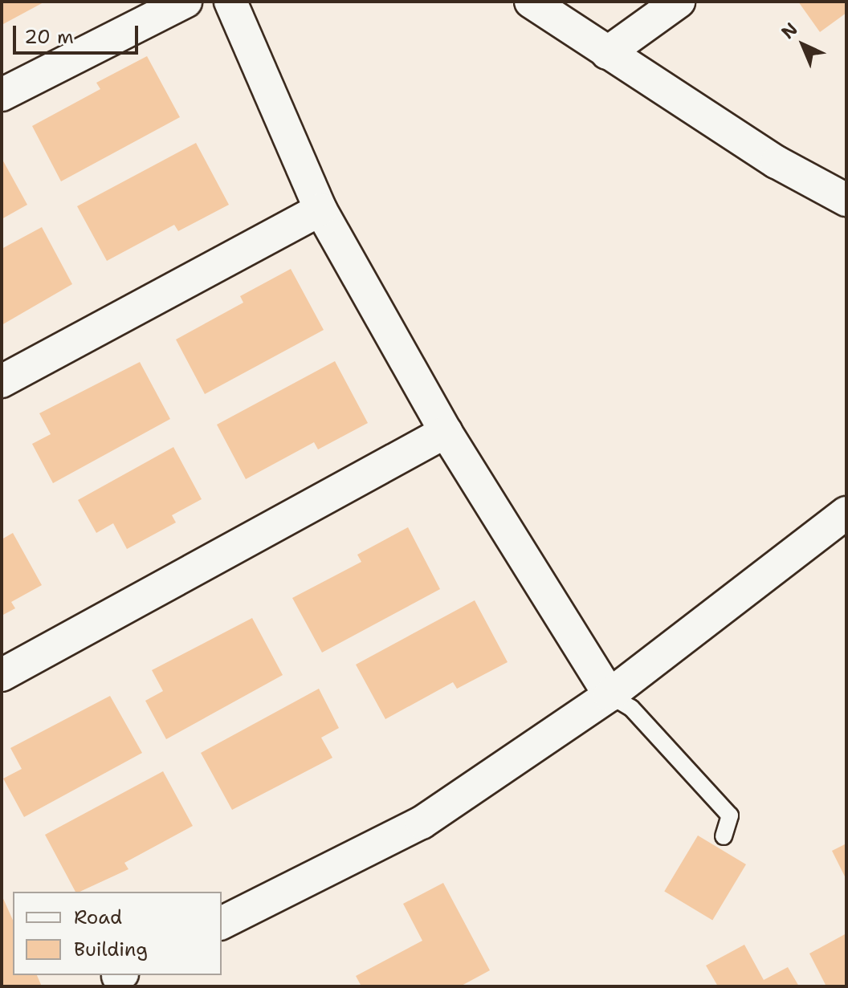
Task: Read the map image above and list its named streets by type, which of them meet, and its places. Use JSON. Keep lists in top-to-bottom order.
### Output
{
  "legend": ["Road", "Building"],
  "scale_bar": "20 m",
  "north": "top left"
}
